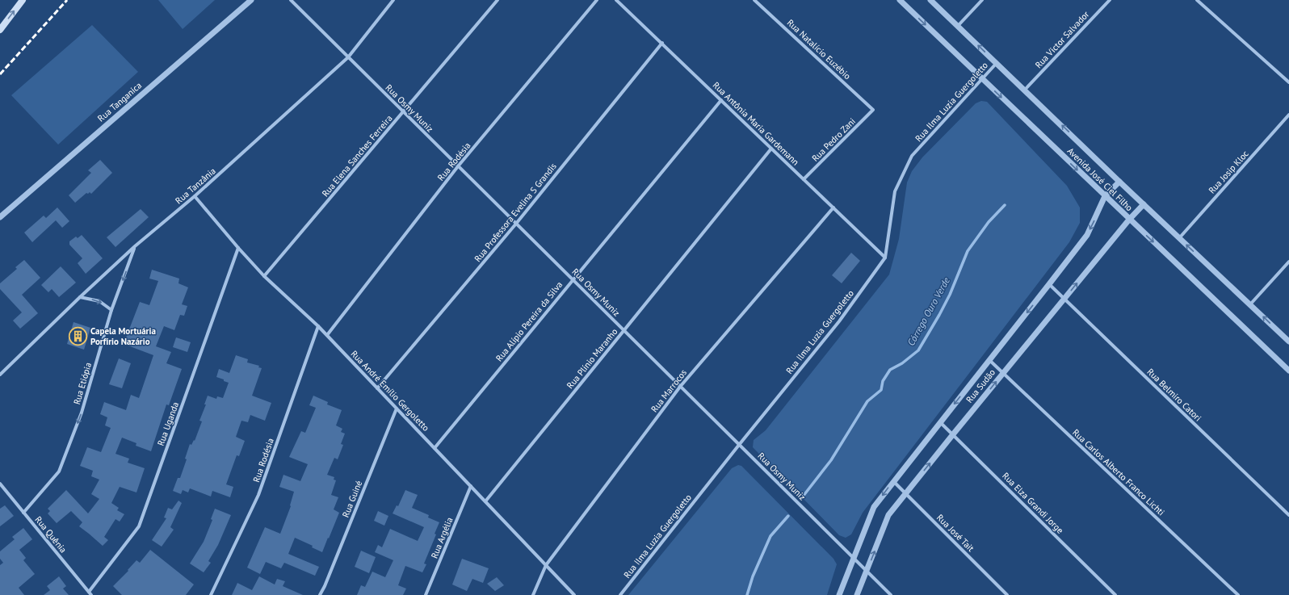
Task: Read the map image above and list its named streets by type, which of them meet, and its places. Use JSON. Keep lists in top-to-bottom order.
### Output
{
  "streets": {
    "street": [
      "Rua Victor Salvador",
      "Rua Natalício Euzébio",
      "Rua Tanganica",
      "Rua Ilma Luzia Guergoletto",
      "Rua Osmy Muniz",
      "Rua Antônia Maria Gardemann",
      "Rua Pedro Zani",
      "Rua Elena Sanches Ferreira",
      "Rua Rodésia",
      "Rua Josip Kloc",
      "Avenida José Ciel Filho",
      "Rua Tanzânia",
      "Rua Professora Evelina S Grandis",
      "Rua Alípio Pereira da Silva",
      "Rua Plínio Maranho",
      "Rua Etiópia",
      "Rua Sudão",
      "Rua André Emílio Gergoletto",
      "Rua Marrocos",
      "Rua Belmiro Catori",
      "Rua Uganda",
      "Rua Carlos Alberto Franco Lichti",
      "Rua Guiné",
      "Rua Elza Grandi Jorge",
      "Rua José Tait",
      "Rua Quênia",
      "Rua Argélia"
    ]
  },
  "crossings": [
    ["Rua Victor Salvador", "Avenida José Ciel Filho"],
    ["Rua Natalício Euzébio", "Rua Pedro Zani"],
    ["Rua Ilma Luzia Guergoletto", "Rua Osmy Muniz"],
    ["Rua Ilma Luzia Guergoletto", "Rua Antônia Maria Gardemann"],
    ["Rua Ilma Luzia Guergoletto", "Avenida José Ciel Filho"],
    ["Rua Osmy Muniz", "Rua Elena Sanches Ferreira"],
    ["Rua Osmy Muniz", "Rua Rodésia"],
    ["Rua Osmy Muniz", "Rua Tanzânia"],
    ["Rua Osmy Muniz", "Rua Professora Evelina S Grandis"],
    ["Rua Osmy Muniz", "Rua Alípio Pereira da Silva"],
    ["Rua Osmy Muniz", "Rua Plínio Maranho"],
    ["Rua Osmy Muniz", "Rua Sudão"],
    ["Rua Osmy Muniz", "Rua Marrocos"],
    ["Rua Antônia Maria Gardemann", "Rua Pedro Zani"],
    ["Rua Antônia Maria Gardemann", "Rua Professora Evelina S Grandis"],
    ["Rua Antônia Maria Gardemann", "Rua Alípio Pereira da Silva"],
    ["Rua Antônia Maria Gardemann", "Rua Plínio Maranho"],
    ["Rua Antônia Maria Gardemann", "Rua Marrocos"],
    ["Rua Elena Sanches Ferreira", "Rua André Emílio Gergoletto"],
    ["Rua Rodésia", "Rua André Emílio Gergoletto"],
    ["Rua Josip Kloc", "Avenida José Ciel Filho"],
    ["Avenida José Ciel Filho", "Rua Sudão"],
    ["Rua Tanzânia", "Rua Etiópia"],
    ["Rua Tanzânia", "Rua André Emílio Gergoletto"],
    ["Rua Professora Evelina S Grandis", "Rua André Emílio Gergoletto"],
    ["Rua Alípio Pereira da Silva", "Rua André Emílio Gergoletto"],
    ["Rua Plínio Maranho", "Rua André Emílio Gergoletto"],
    ["Rua Etiópia", "Rua Quênia"],
    ["Rua Sudão", "Rua Belmiro Catori"],
    ["Rua Sudão", "Rua Carlos Alberto Franco Lichti"],
    ["Rua Sudão", "Rua Elza Grandi Jorge"],
    ["Rua Sudão", "Rua José Tait"],
    ["Rua André Emílio Gergoletto", "Rua Marrocos"],
    ["Rua André Emílio Gergoletto", "Rua Uganda"],
    ["Rua André Emílio Gergoletto", "Rua Guiné"],
    ["Rua André Emílio Gergoletto", "Rua Argélia"],
    ["Rua Uganda", "Rua Quênia"]
  ],
  "one_way": ["Rua Etiópia"],
  "water": ["Córrego Ouro Verde"],
  "places": {
    "building": ["Capela Mortuária Porfírio Nazário"]
  }
}
